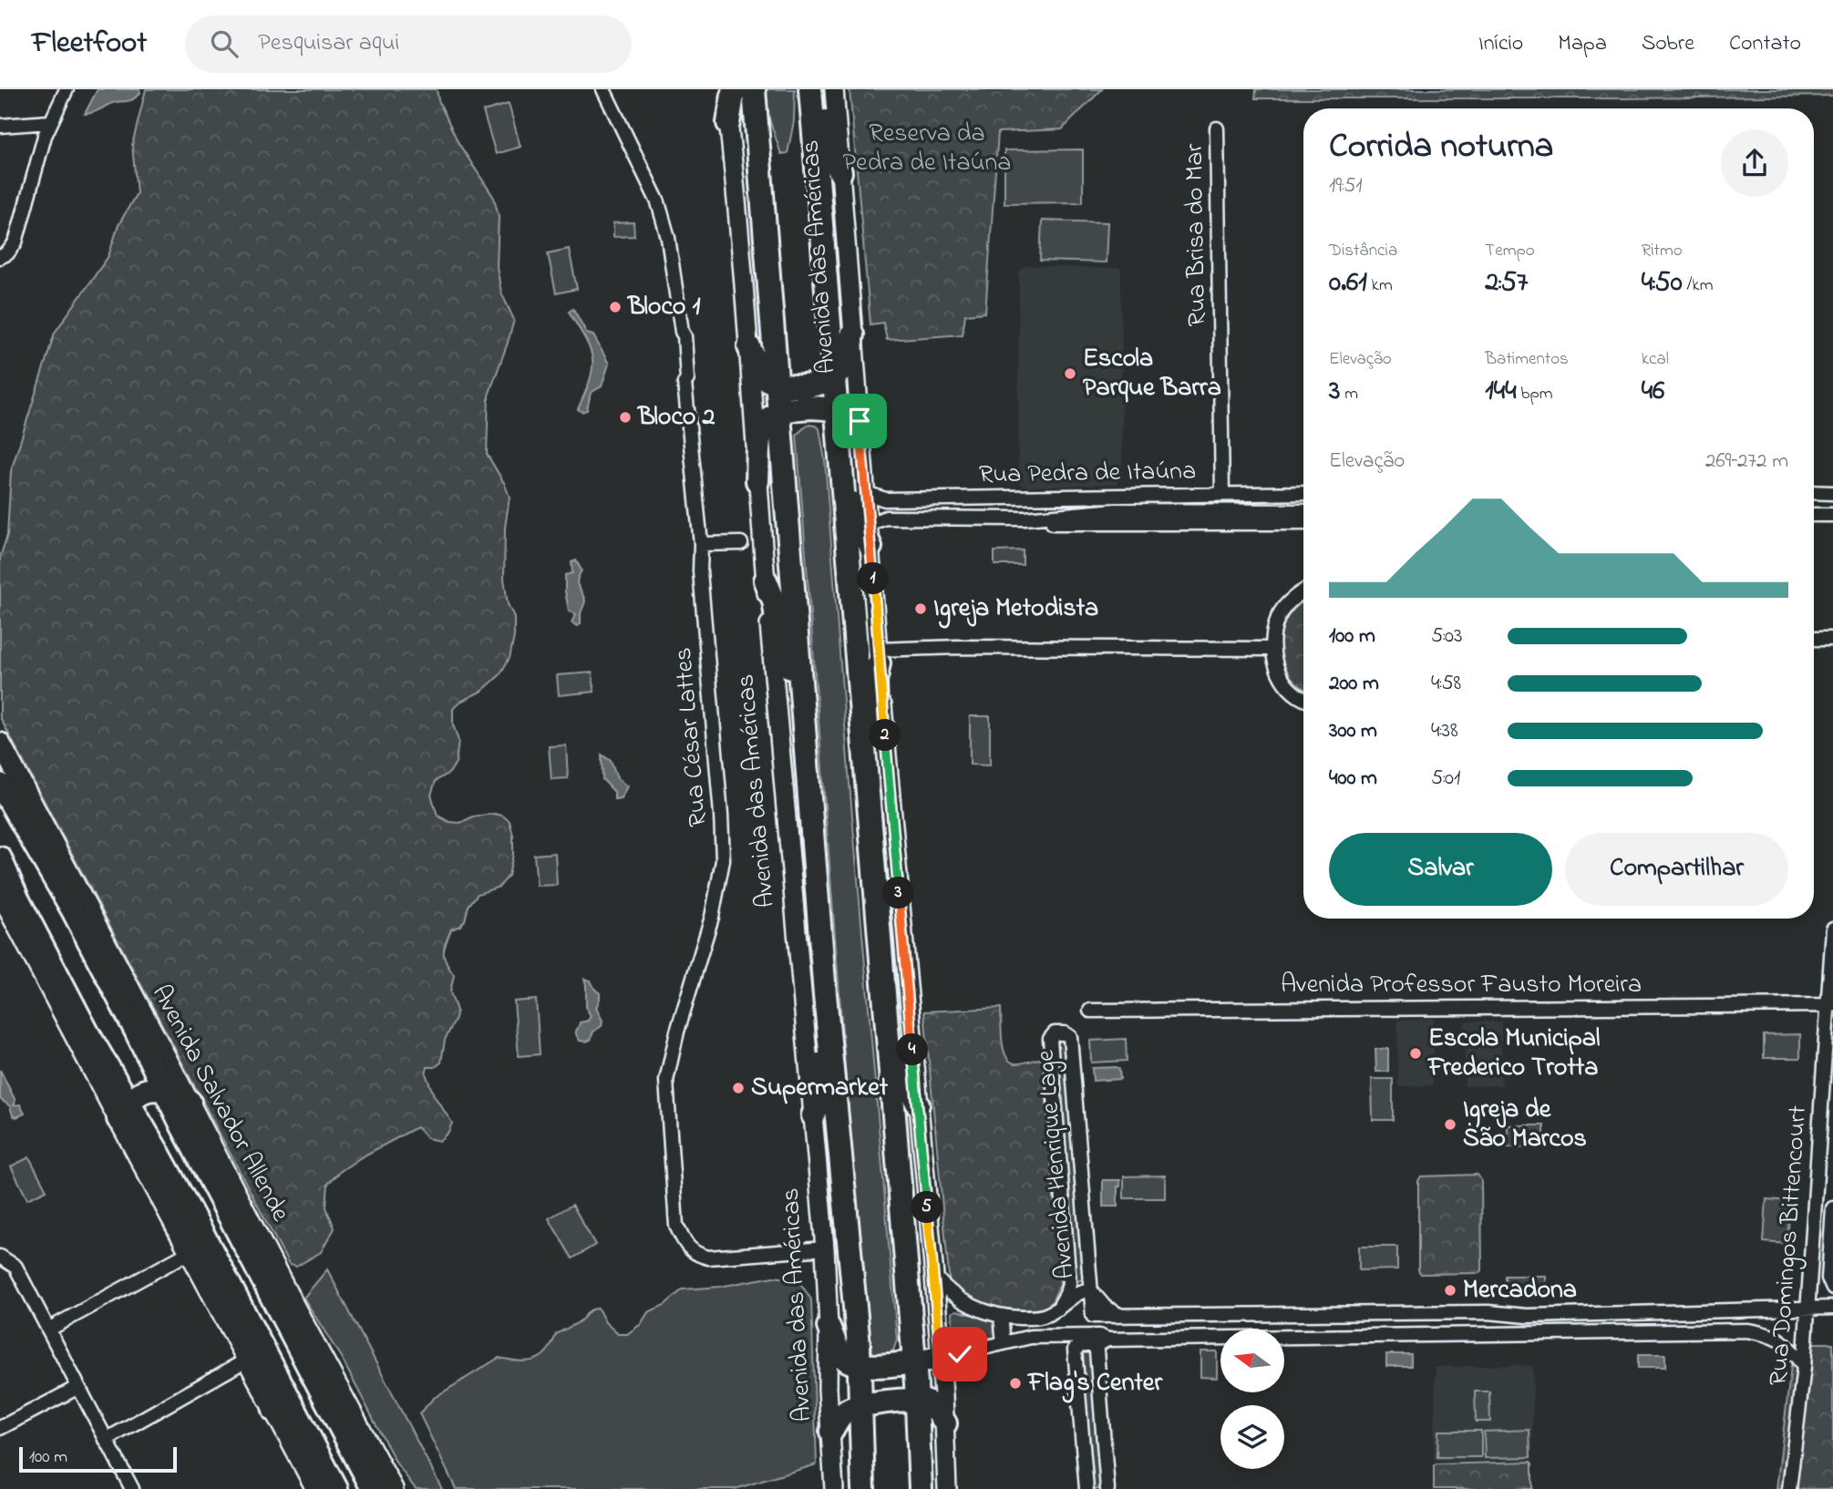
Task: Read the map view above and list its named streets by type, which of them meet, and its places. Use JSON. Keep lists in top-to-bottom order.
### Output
{
  "streets": {
    "highway": ["Avenida das Américas", "Avenida Salvador Allende"],
    "street": [
      "Rua Brisa do Mar",
      "Rua Pedra de Itaúna",
      "Rua César Lattes",
      "Avenida Professor Fausto Moreira",
      "Avenida Henrique Lage",
      "Rua Domingos Bittencourt"
    ]
  },
  "crossings": [
    ["Rua Brisa do Mar", "Rua Pedra de Itaúna"],
    ["Avenida das Américas", "Rua Pedra de Itaúna"],
    ["Avenida das Américas", "Rua César Lattes"],
    ["Avenida Professor Fausto Moreira", "Rua Domingos Bittencourt"]
  ],
  "parks": ["Reserva da Pedra de Itaúna"],
  "places": [
    "Bloco 1",
    "Escola Parque Barra",
    "Bloco 2",
    "Igreja Metodista",
    "Escola Municipal Frederico Trotta",
    "Supermarket",
    "Igreja de São Marcos",
    "Mercadona",
    "Flag's Center"
  ],
  "scale_bar": "100 m",
  "north": "left",
  "page": {
    "header": "Fleetfoot",
    "search": "Pesquisar aqui",
    "nav": [
      "Início",
      "Mapa",
      "Sobre",
      "Contato"
    ],
    "heading": ["Corrida noturna", "19:51"],
    "stats": [
      ["Distância", "0.61 km"],
      ["Tempo", "2:57"],
      ["Ritmo", "4:50 /km"],
      ["Elevação", "3 m"],
      ["Batimentos", "144 bpm"],
      ["kcal", "46"]
    ],
    "chart": ["Elevação", "269–272 m"],
    "pins": [
      "1",
      "2",
      "3",
      "4",
      "5"
    ],
    "list": [
      {
        "name": "100 m",
        "note": "5:03"
      },
      {
        "name": "200 m",
        "note": "4:58"
      },
      {
        "name": "300 m",
        "note": "4:38"
      },
      {
        "name": "400 m",
        "note": "5:01"
      }
    ],
    "buttons": ["Salvar", "Compartilhar"],
    "scale": "100 m"
  }
}
